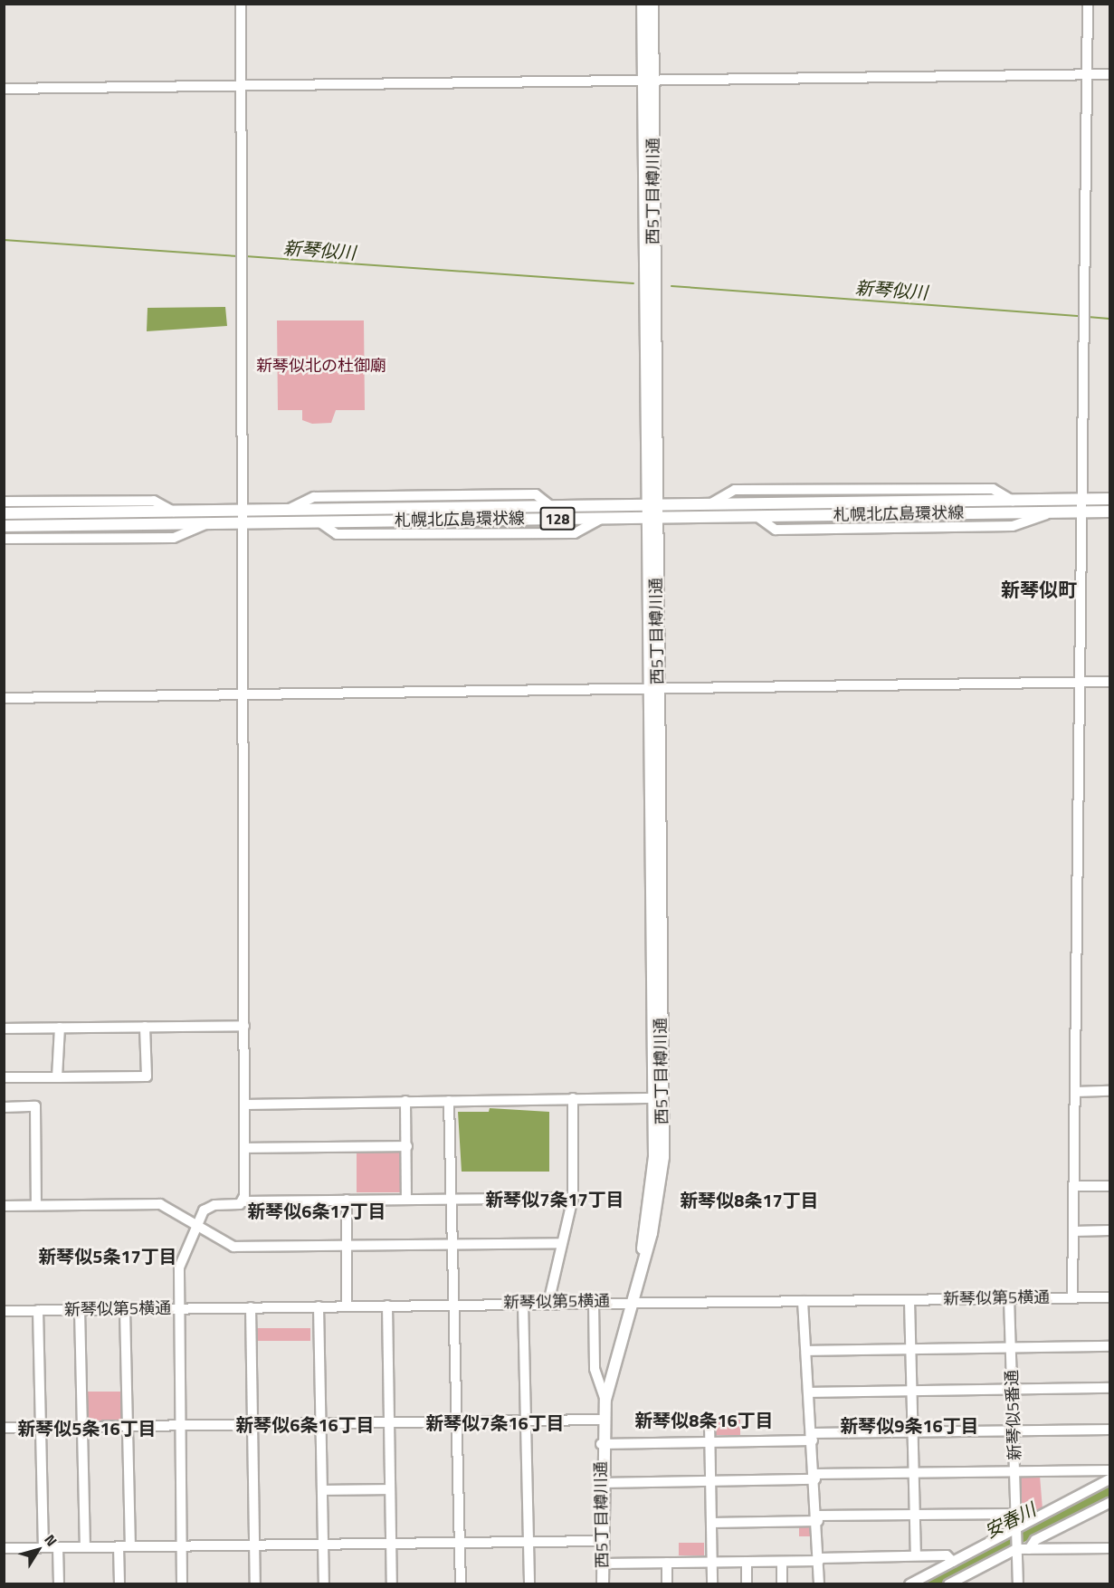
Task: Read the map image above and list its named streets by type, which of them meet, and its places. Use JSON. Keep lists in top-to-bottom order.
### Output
{
  "streets": {
    "main road": ["西5丁目樽川通", "札幌北広島環状線", "128"],
    "street": ["新琴似第5横通", "新琴似5番通"]
  },
  "crossings": [
    ["西5丁目樽川通", "札幌北広島環状線"],
    ["西5丁目樽川通", "新琴似第5横通"],
    ["新琴似第5横通", "新琴似5番通"]
  ],
  "districts": [
    "新琴似町",
    "新琴似7条17丁目",
    "新琴似8条17丁目",
    "新琴似6条17丁目",
    "新琴似5条17丁目",
    "新琴似8条16丁目",
    "新琴似7条16丁目",
    "新琴似6条16丁目",
    "新琴似9条16丁目",
    "新琴似5条16丁目"
  ],
  "water": ["新琴似川", "安春川"],
  "parks": ["新琴似北の杜御廟"],
  "north": "top right"
}
